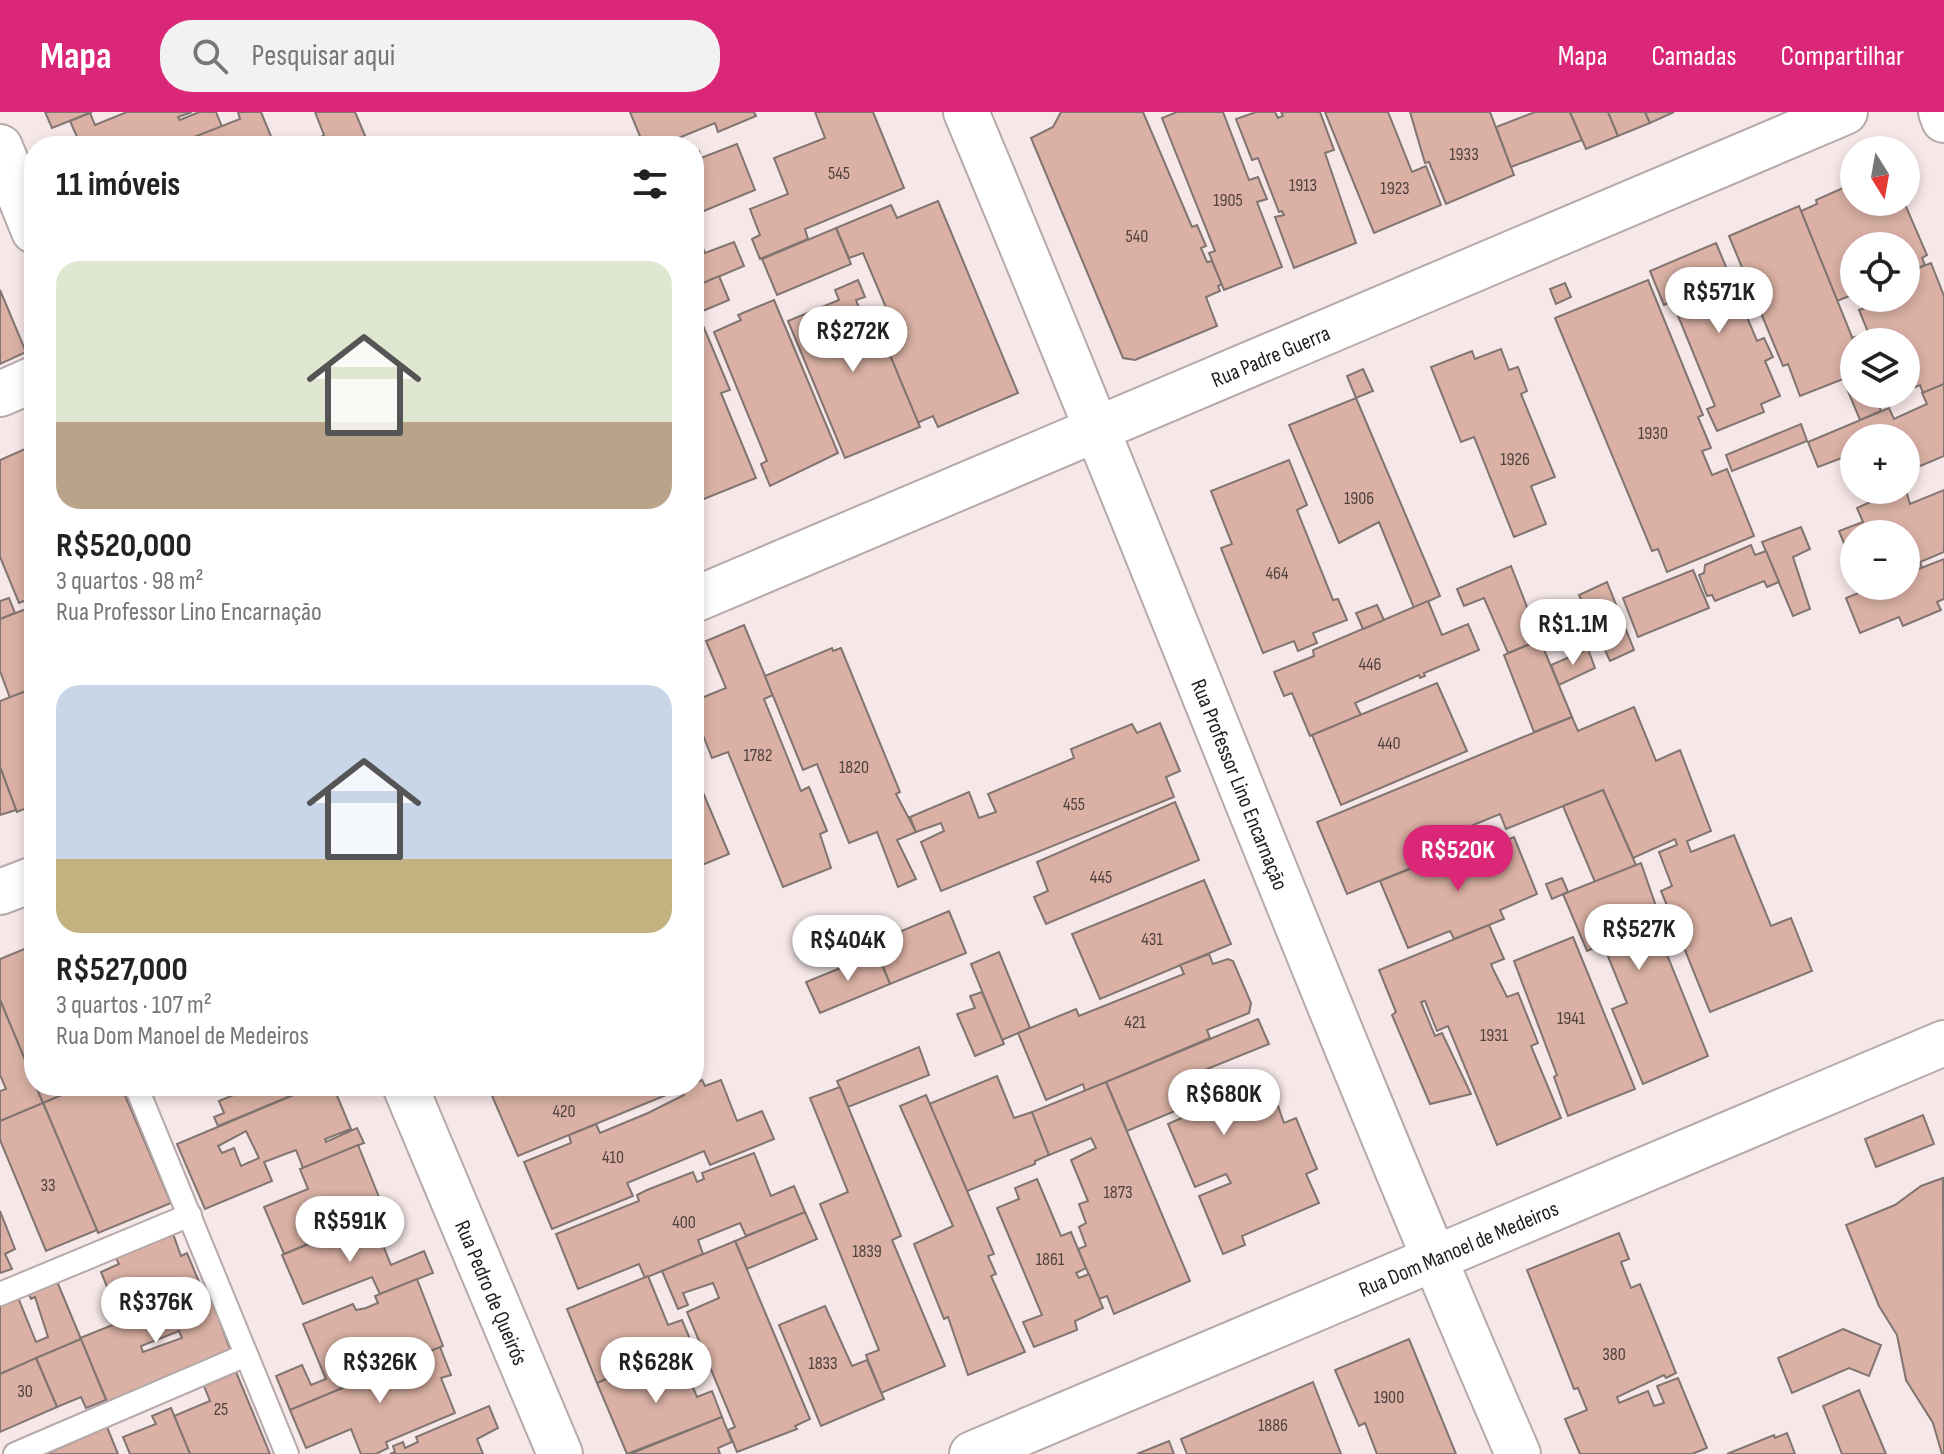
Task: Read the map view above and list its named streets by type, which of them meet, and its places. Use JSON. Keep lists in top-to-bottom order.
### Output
{
  "streets": {
    "street": [
      "Rua Padre Guerra",
      "Rua Professor Lino Encarnação",
      "Rua Dom Manoel de Medeiros",
      "Rua Pedro de Queirós"
    ]
  },
  "crossings": [
    ["Rua Padre Guerra", "Rua Professor Lino Encarnação"],
    ["Rua Professor Lino Encarnação", "Rua Dom Manoel de Medeiros"]
  ],
  "house_numbers": [
    "1933",
    "545",
    "1913",
    "1923",
    "1905",
    "540",
    "1930",
    "1926",
    "1906",
    "464",
    "446",
    "440",
    "1782",
    "1820",
    "455",
    "445",
    "431",
    "1941",
    "421",
    "1931",
    "420",
    "410",
    "33",
    "1873",
    "400",
    "1839",
    "1861",
    "380",
    "1833",
    "30",
    "1900",
    "25",
    "1886"
  ],
  "north": "bottom",
  "page": {
    "header": "Mapa",
    "search": "Pesquisar aqui",
    "nav": ["Mapa", "Camadas", "Compartilhar"],
    "map_buttons": ["+", "−"],
    "heading": "11 imóveis",
    "list": [
      {
        "name": "R$520,000",
        "note": "3 quartos · 98 m² · Rua Professor Lino Encarnação"
      },
      {
        "name": "R$527,000",
        "note": "3 quartos · 107 m² · Rua Dom Manoel de Medeiros"
      }
    ],
    "price": [
      "R$571K",
      "R$272K",
      "R$1.1M",
      "R$520K",
      "R$527K",
      "R$404K",
      "R$680K",
      "R$591K",
      "R$376K",
      "R$326K",
      "R$628K"
    ]
  }
}
